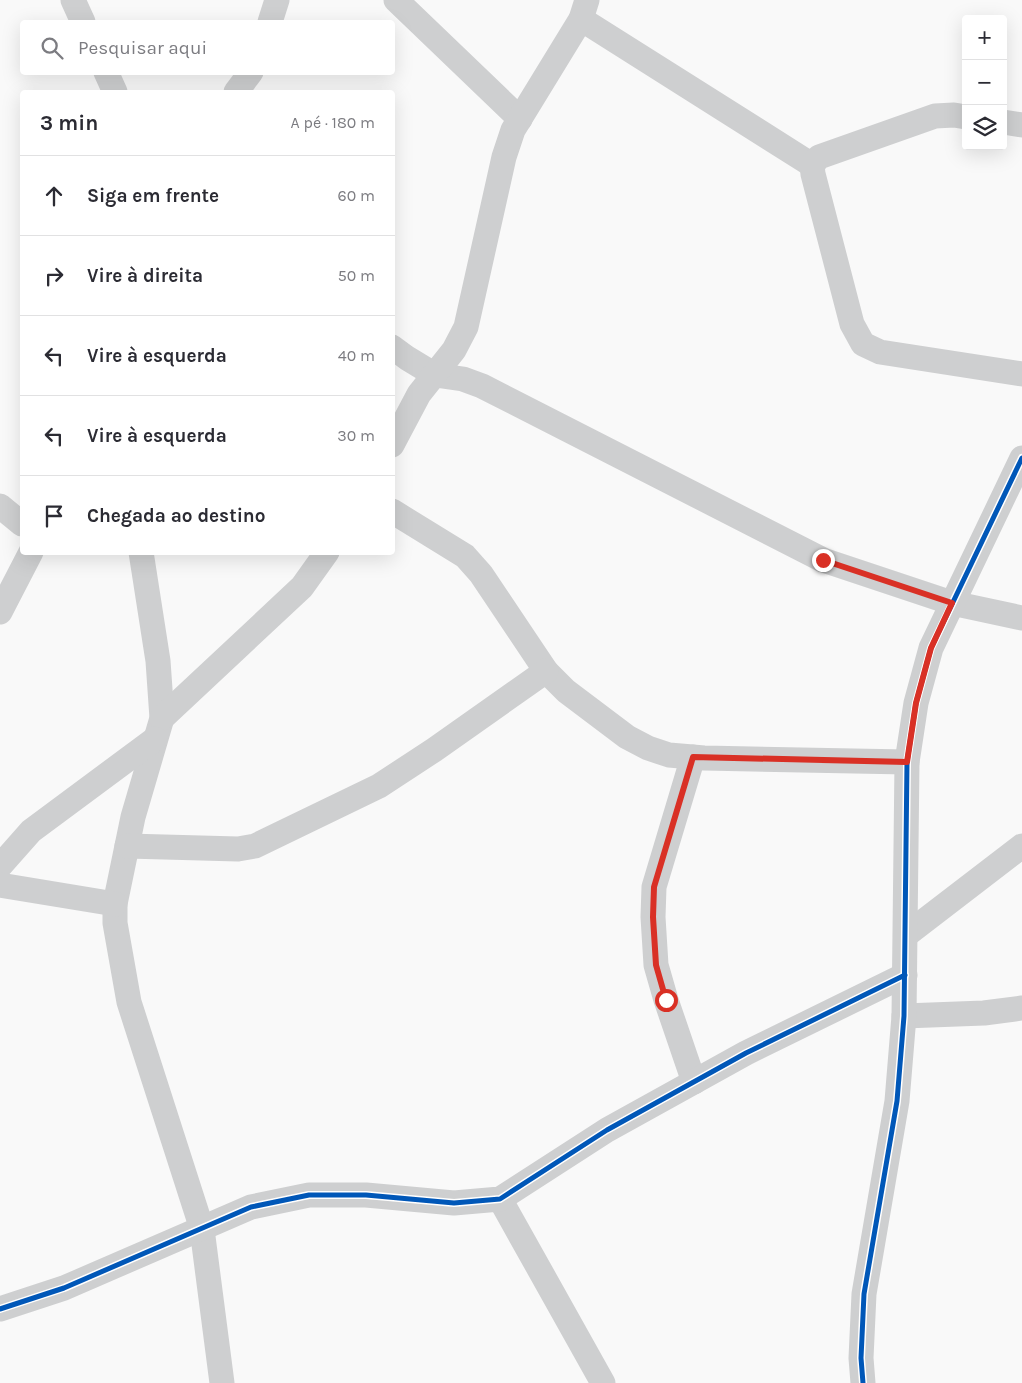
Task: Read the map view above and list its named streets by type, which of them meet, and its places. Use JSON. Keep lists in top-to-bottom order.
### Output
{
  "page": {
    "map_buttons": ["+", "−"],
    "search": "Pesquisar aqui",
    "heading": ["3 min", "A pé · 180 m"],
    "list": [
      ["Siga em frente", "60 m"],
      ["Vire à direita", "50 m"],
      ["Vire à esquerda", "40 m"],
      ["Vire à esquerda", "30 m"],
      "Chegada ao destino"
    ]
  }
}
